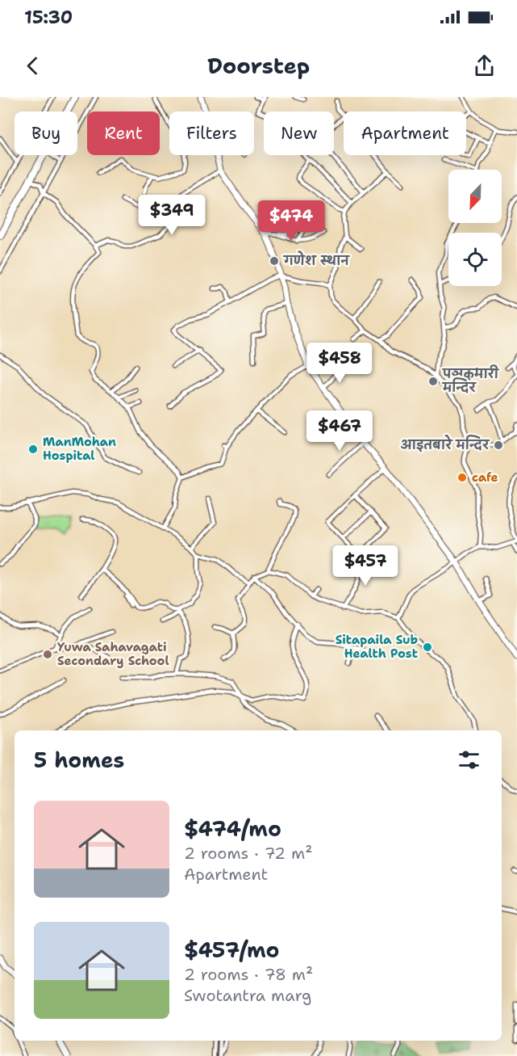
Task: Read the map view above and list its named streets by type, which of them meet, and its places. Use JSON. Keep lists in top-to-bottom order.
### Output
{
  "places": [
    "गणेश स्थान",
    "पञ्चकुमारी मन्दिर",
    "आइतबारे मन्दिर",
    "ManMohan Hospital",
    "cafe",
    "Sitapaila Sub Health Post",
    "Yuwa Sahavagati Secondary School"
  ],
  "north": "bottom left",
  "page": {
    "status": "15:30",
    "header": "Doorstep",
    "chip": [
      "Buy",
      "Rent",
      "Filters",
      "New",
      "Apartment"
    ],
    "price": [
      "$349",
      "$474",
      "$458",
      "$467",
      "$457"
    ],
    "heading": "5 homes",
    "list": [
      {
        "name": "$474/mo",
        "note": "2 rooms · 72 m² · Apartment"
      },
      {
        "name": "$457/mo",
        "note": "2 rooms · 78 m² · Swotantra marg"
      }
    ]
  }
}
